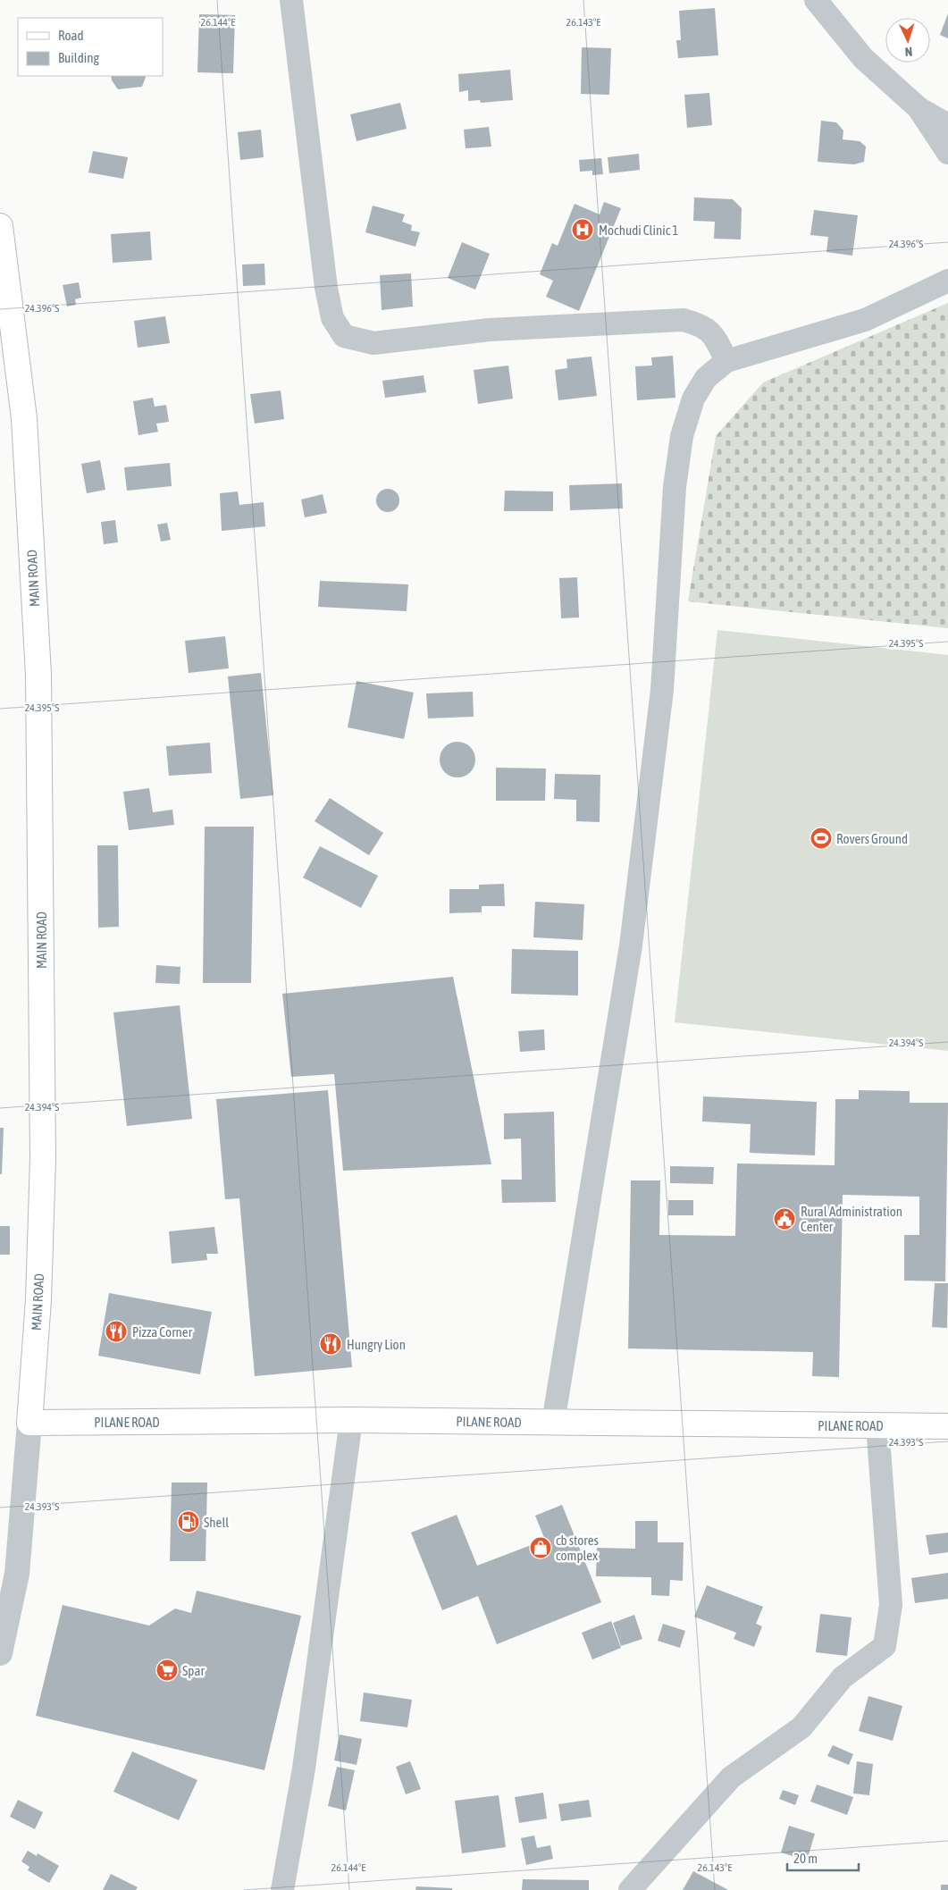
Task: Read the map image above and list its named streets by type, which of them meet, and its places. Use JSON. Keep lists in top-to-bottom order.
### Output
{
  "streets": {
    "main road": ["MAIN ROAD", "PILANE ROAD"]
  },
  "crossings": [
    ["MAIN ROAD", "PILANE ROAD"]
  ],
  "places": {
    "hospital": ["Mochudi Clinic 1"],
    "sports": ["Rovers Ground"],
    "public building": ["Rural Administration Center"],
    "restaurant": ["Pizza Corner", "Hungry Lion"],
    "fuel station": ["Shell"],
    "shop": ["cb stores complex"],
    "supermarket": ["Spar"]
  },
  "legend": ["Road", "Building"],
  "scale_bar": "20 m",
  "north": "bottom",
  "coordinates": [
    "26.144°E",
    "26.143°E",
    "24.396°S",
    "24.395°S",
    "24.394°S",
    "24.393°S"
  ]
}
